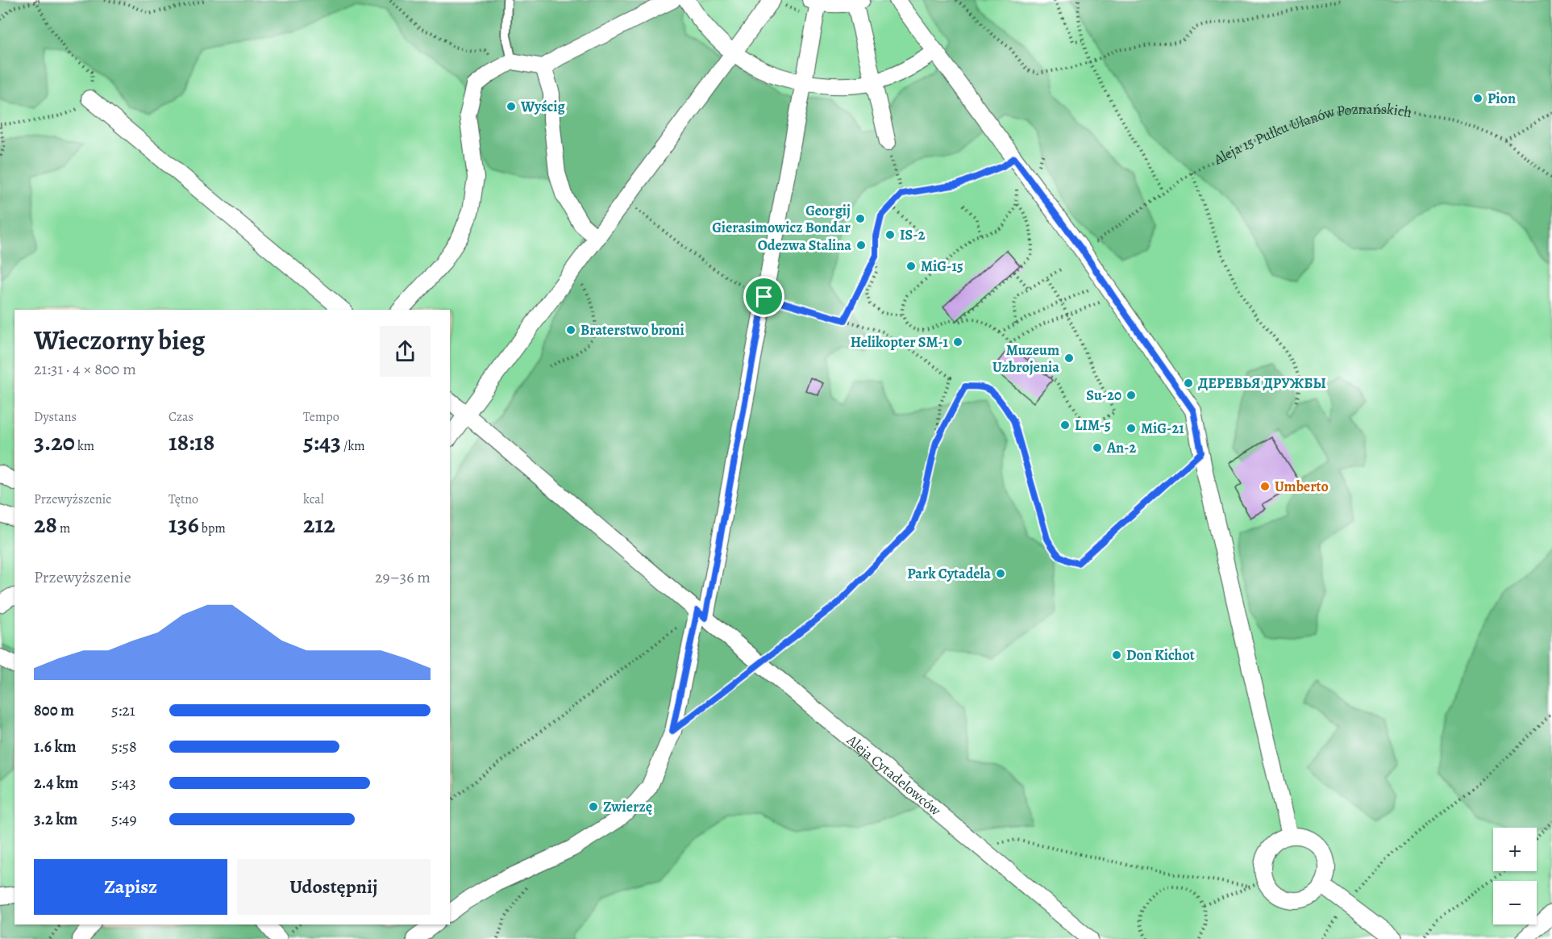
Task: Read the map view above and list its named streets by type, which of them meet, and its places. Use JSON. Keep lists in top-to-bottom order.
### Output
{
  "streets": {
    "street": ["Aleja Cytadelowców"],
    "path": ["Aleja 15 Pułku Ułanów Poznańskich"]
  },
  "places": [
    "Pion",
    "Wyścig",
    "Georgij Gierasimowicz Bondar",
    "IS-2",
    "Odezwa Stalina",
    "MiG-15",
    "Braterstwo broni",
    "Helikopter SM-1",
    "Muzeum Uzbrojenia",
    "ДЕРЕВЬЯ ДРУЖБЫ",
    "Su-20",
    "LIM-5",
    "MiG-21",
    "An-2",
    "Umberto",
    "Park Cytadela",
    "Don Kichot",
    "Zwierzę"
  ],
  "page": {
    "heading": ["Wieczorny bieg", "21:31 · 4 × 800 m"],
    "stats": [
      ["Dystans", "3.20 km"],
      ["Czas", "18:18"],
      ["Tempo", "5:43 /km"],
      ["Przewyższenie", "28 m"],
      ["Tętno", "136 bpm"],
      ["kcal", "212"]
    ],
    "chart": ["Przewyższenie", "29–36 m"],
    "list": [
      {
        "name": "800 m",
        "note": "5:21"
      },
      {
        "name": "1.6 km",
        "note": "5:58"
      },
      {
        "name": "2.4 km",
        "note": "5:43"
      },
      {
        "name": "3.2 km",
        "note": "5:49"
      }
    ],
    "map_buttons": ["+", "−"],
    "buttons": ["Zapisz", "Udostępnij"]
  }
}
